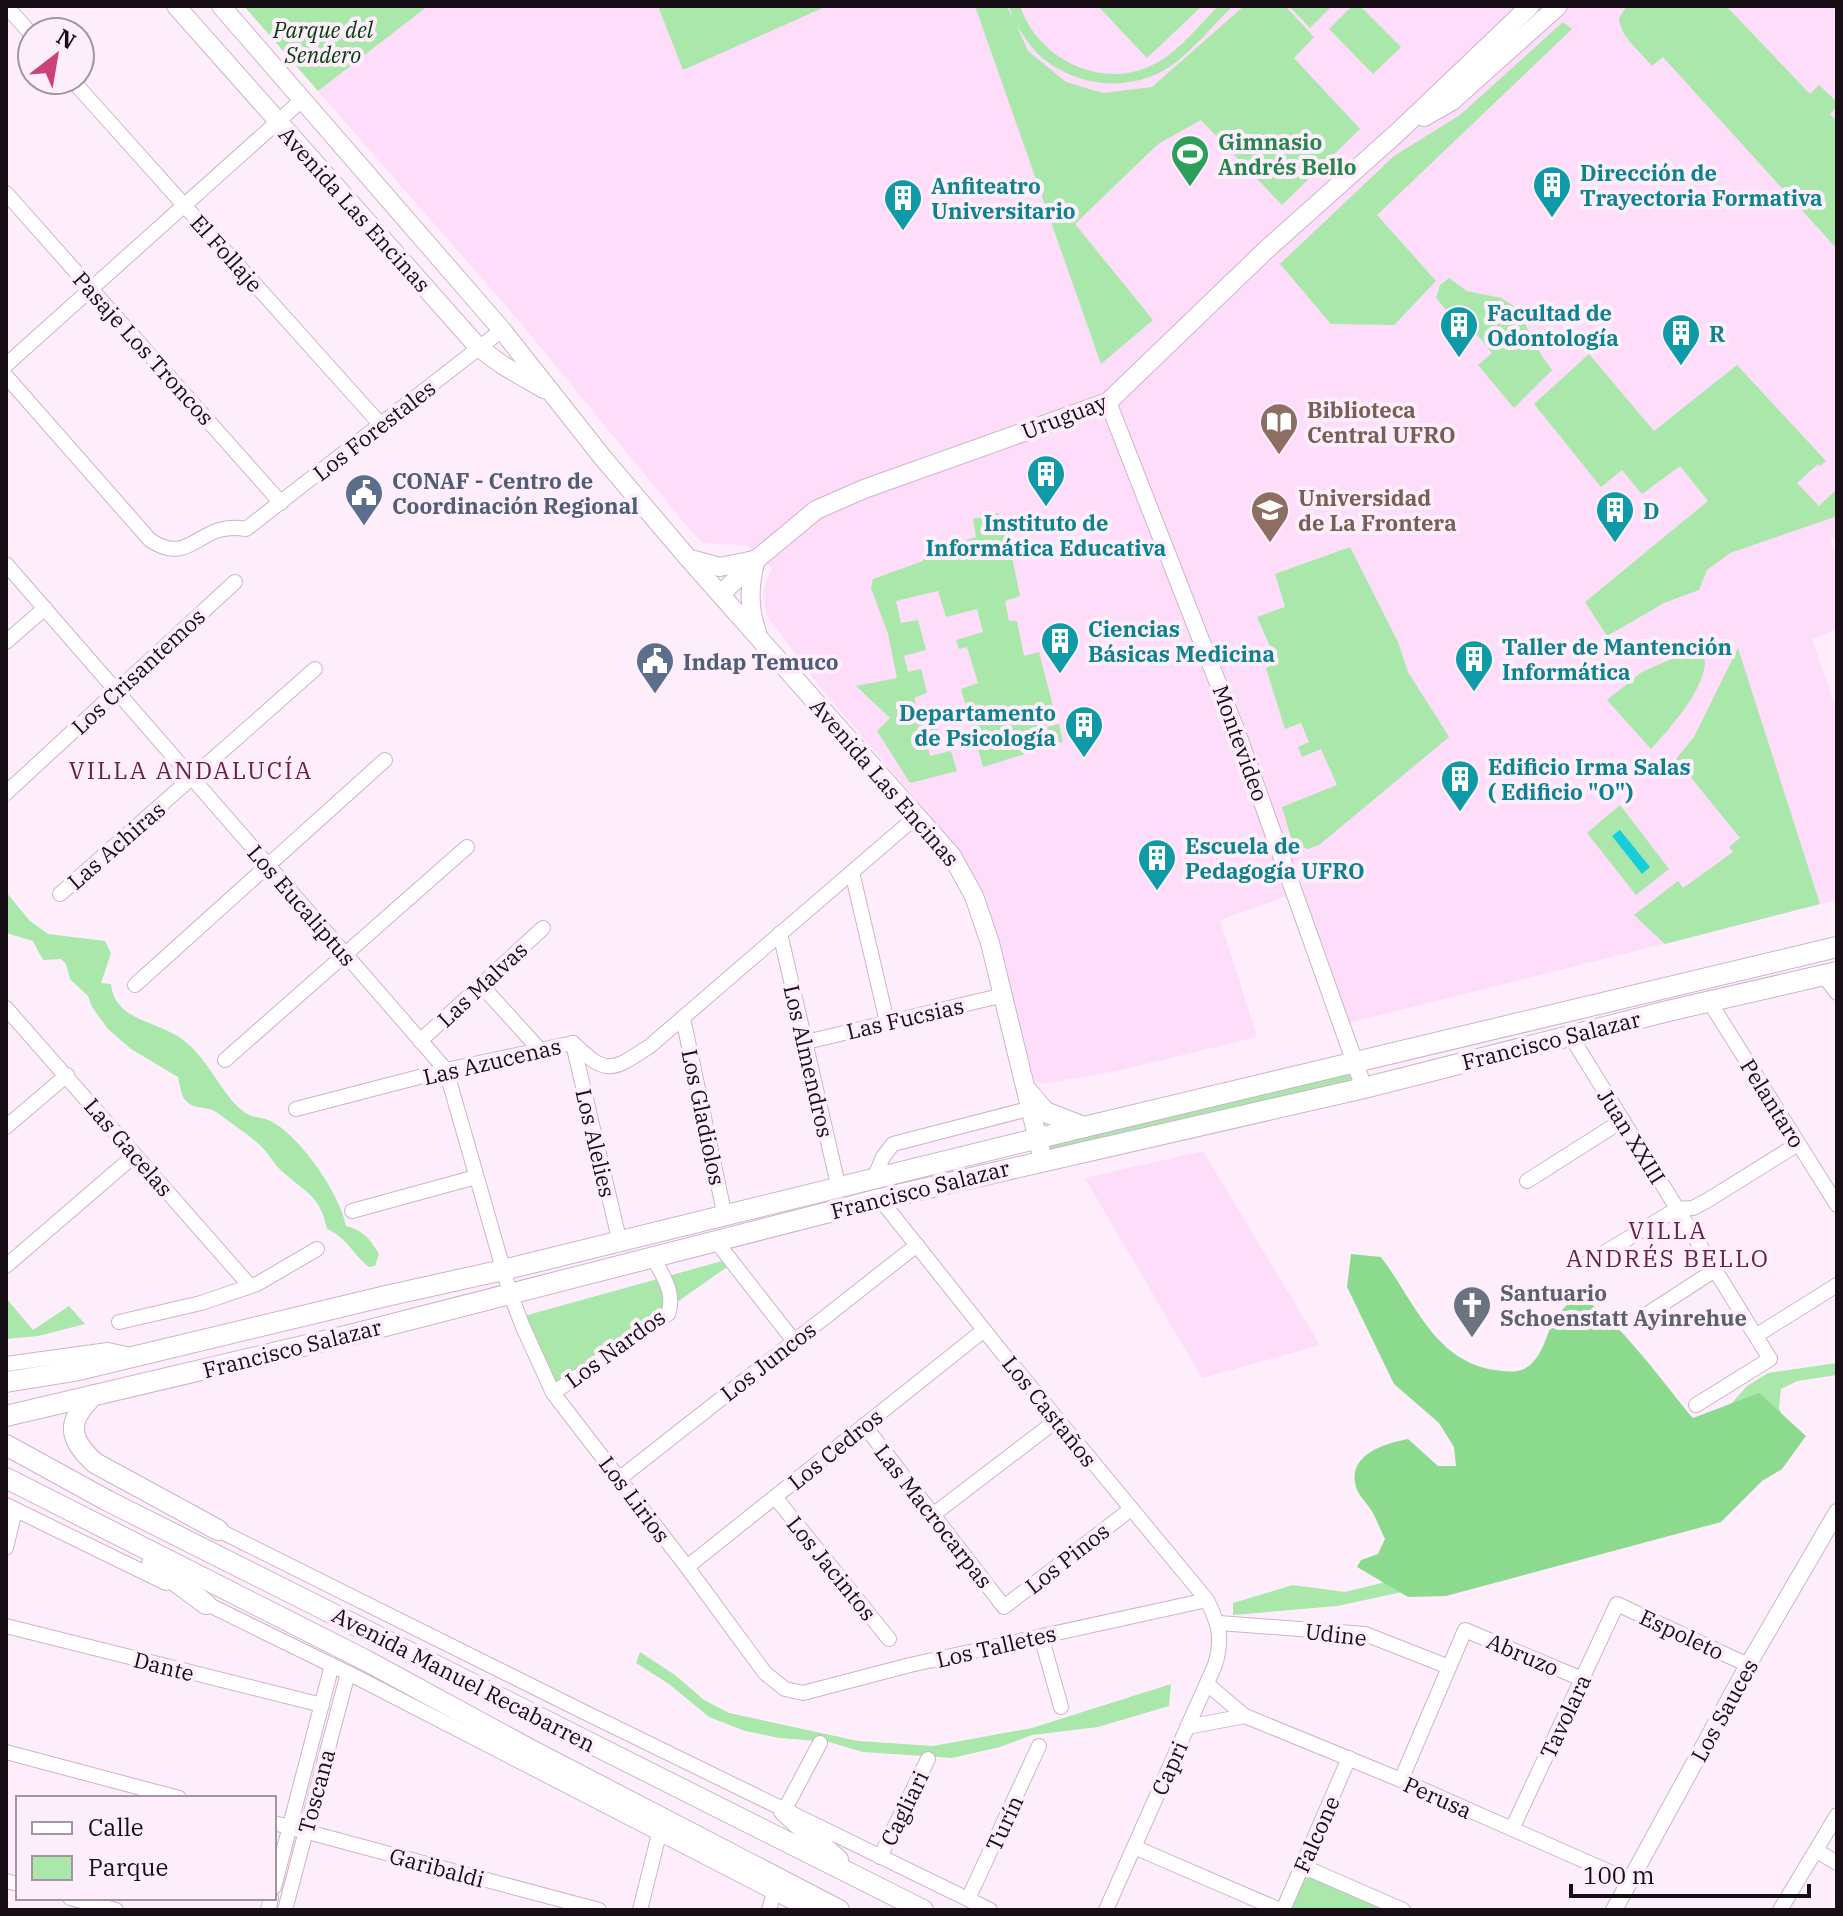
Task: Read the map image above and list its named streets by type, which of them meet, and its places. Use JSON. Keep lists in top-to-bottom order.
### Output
{
  "streets": {
    "main road": [
      "Avenida Las Encinas",
      "Uruguay",
      "Francisco Salazar",
      "Avenida Manuel Recabarren"
    ],
    "street": [
      "El Follaje",
      "Pasaje Los Troncos",
      "Los Forestales",
      "Los Crisantemos",
      "Montevideo",
      "Las Achiras",
      "Los Eucaliptus",
      "Las Malvas",
      "Las Fucsias",
      "Las Azucenas",
      "Los Almendros",
      "Pelantaro",
      "Los Gladiolos",
      "Juan XXIII",
      "Los Alelies",
      "Las Gacelas",
      "Los Nardos",
      "Los Juncos",
      "Los Castaños",
      "Los Cedros",
      "Los Lirios",
      "Las Macrocarpas",
      "Los Pinos",
      "Los Jacintos",
      "Udine",
      "Espoleto",
      "Los Talletes",
      "Abruzo",
      "Dante",
      "Los Sauces",
      "Tavolara",
      "Capri",
      "Toscana",
      "Perusa",
      "Cagliari",
      "Turín",
      "Falcone",
      "Garibaldi"
    ]
  },
  "crossings": [
    ["Avenida Las Encinas", "Uruguay"],
    ["Avenida Las Encinas", "Los Forestales"],
    ["Avenida Las Encinas", "Las Fucsias"],
    ["Avenida Las Encinas", "Francisco Salazar"],
    ["Avenida Las Encinas", "Las Azucenas"],
    ["El Follaje", "Los Forestales"],
    ["Pasaje Los Troncos", "Los Forestales"],
    ["Uruguay", "Montevideo"],
    ["Los Crisantemos", "Los Eucaliptus"],
    ["Montevideo", "Francisco Salazar"],
    ["Las Achiras", "Los Eucaliptus"],
    ["Los Eucaliptus", "Las Malvas"],
    ["Los Eucaliptus", "Francisco Salazar"],
    ["Los Eucaliptus", "Las Azucenas"],
    ["Los Eucaliptus", "Los Lirios"],
    ["Las Fucsias", "Los Almendros"],
    ["Francisco Salazar", "Los Almendros"],
    ["Francisco Salazar", "Pelantaro"],
    ["Francisco Salazar", "Los Gladiolos"],
    ["Francisco Salazar", "Juan XXIII"],
    ["Francisco Salazar", "Los Alelies"],
    ["Francisco Salazar", "Los Nardos"],
    ["Francisco Salazar", "Los Castaños"],
    ["Francisco Salazar", "Los Lirios"],
    ["Las Azucenas", "Los Almendros"],
    ["Las Azucenas", "Los Gladiolos"],
    ["Las Azucenas", "Los Alelies"],
    ["Los Nardos", "Los Lirios"],
    ["Los Juncos", "Los Castaños"],
    ["Los Juncos", "Los Lirios"],
    ["Los Castaños", "Los Cedros"],
    ["Los Castaños", "Los Pinos"],
    ["Los Castaños", "Udine"],
    ["Los Castaños", "Los Talletes"],
    ["Los Castaños", "Capri"],
    ["Los Cedros", "Los Lirios"],
    ["Los Cedros", "Las Macrocarpas"],
    ["Los Cedros", "Los Jacintos"],
    ["Los Lirios", "Los Talletes"],
    ["Las Macrocarpas", "Los Pinos"],
    ["Udine", "Abruzo"],
    ["Udine", "Capri"],
    ["Espoleto", "Los Sauces"],
    ["Espoleto", "Tavolara"],
    ["Abruzo", "Tavolara"],
    ["Dante", "Toscana"],
    ["Avenida Manuel Recabarren", "Cagliari"],
    ["Avenida Manuel Recabarren", "Turín"],
    ["Los Sauces", "Perusa"],
    ["Tavolara", "Perusa"],
    ["Capri", "Perusa"],
    ["Toscana", "Garibaldi"],
    ["Perusa", "Falcone"]
  ],
  "districts": ["VILLA ANDALUCÍA", "VILLA ANDRÉS BELLO"],
  "parks": ["Parque del Sendero"],
  "places": {
    "sports": ["Gimnasio Andrés Bello"],
    "building": [
      "Dirección de Trayectoria Formativa",
      "Anfiteatro Universitario",
      "Facultad de Odontología",
      "R",
      "Instituto de Informática Educativa",
      "D",
      "Ciencias Básicas Medicina",
      "Taller de Mantención Informática",
      "Departamento de Psicología",
      "Edificio Irma Salas ( Edificio \"O\")",
      "Escuela de Pedagogía UFRO"
    ],
    "library": ["Biblioteca Central UFRO"],
    "public building": ["CONAF - Centro de Coordinación Regional", "Indap Temuco"],
    "school or university": ["Universidad de La Frontera"],
    "church": ["Santuario Schoenstatt Ayinrehue"]
  },
  "legend": ["Calle", "Parque"],
  "scale_bar": "100 m",
  "north": "top right"
}
